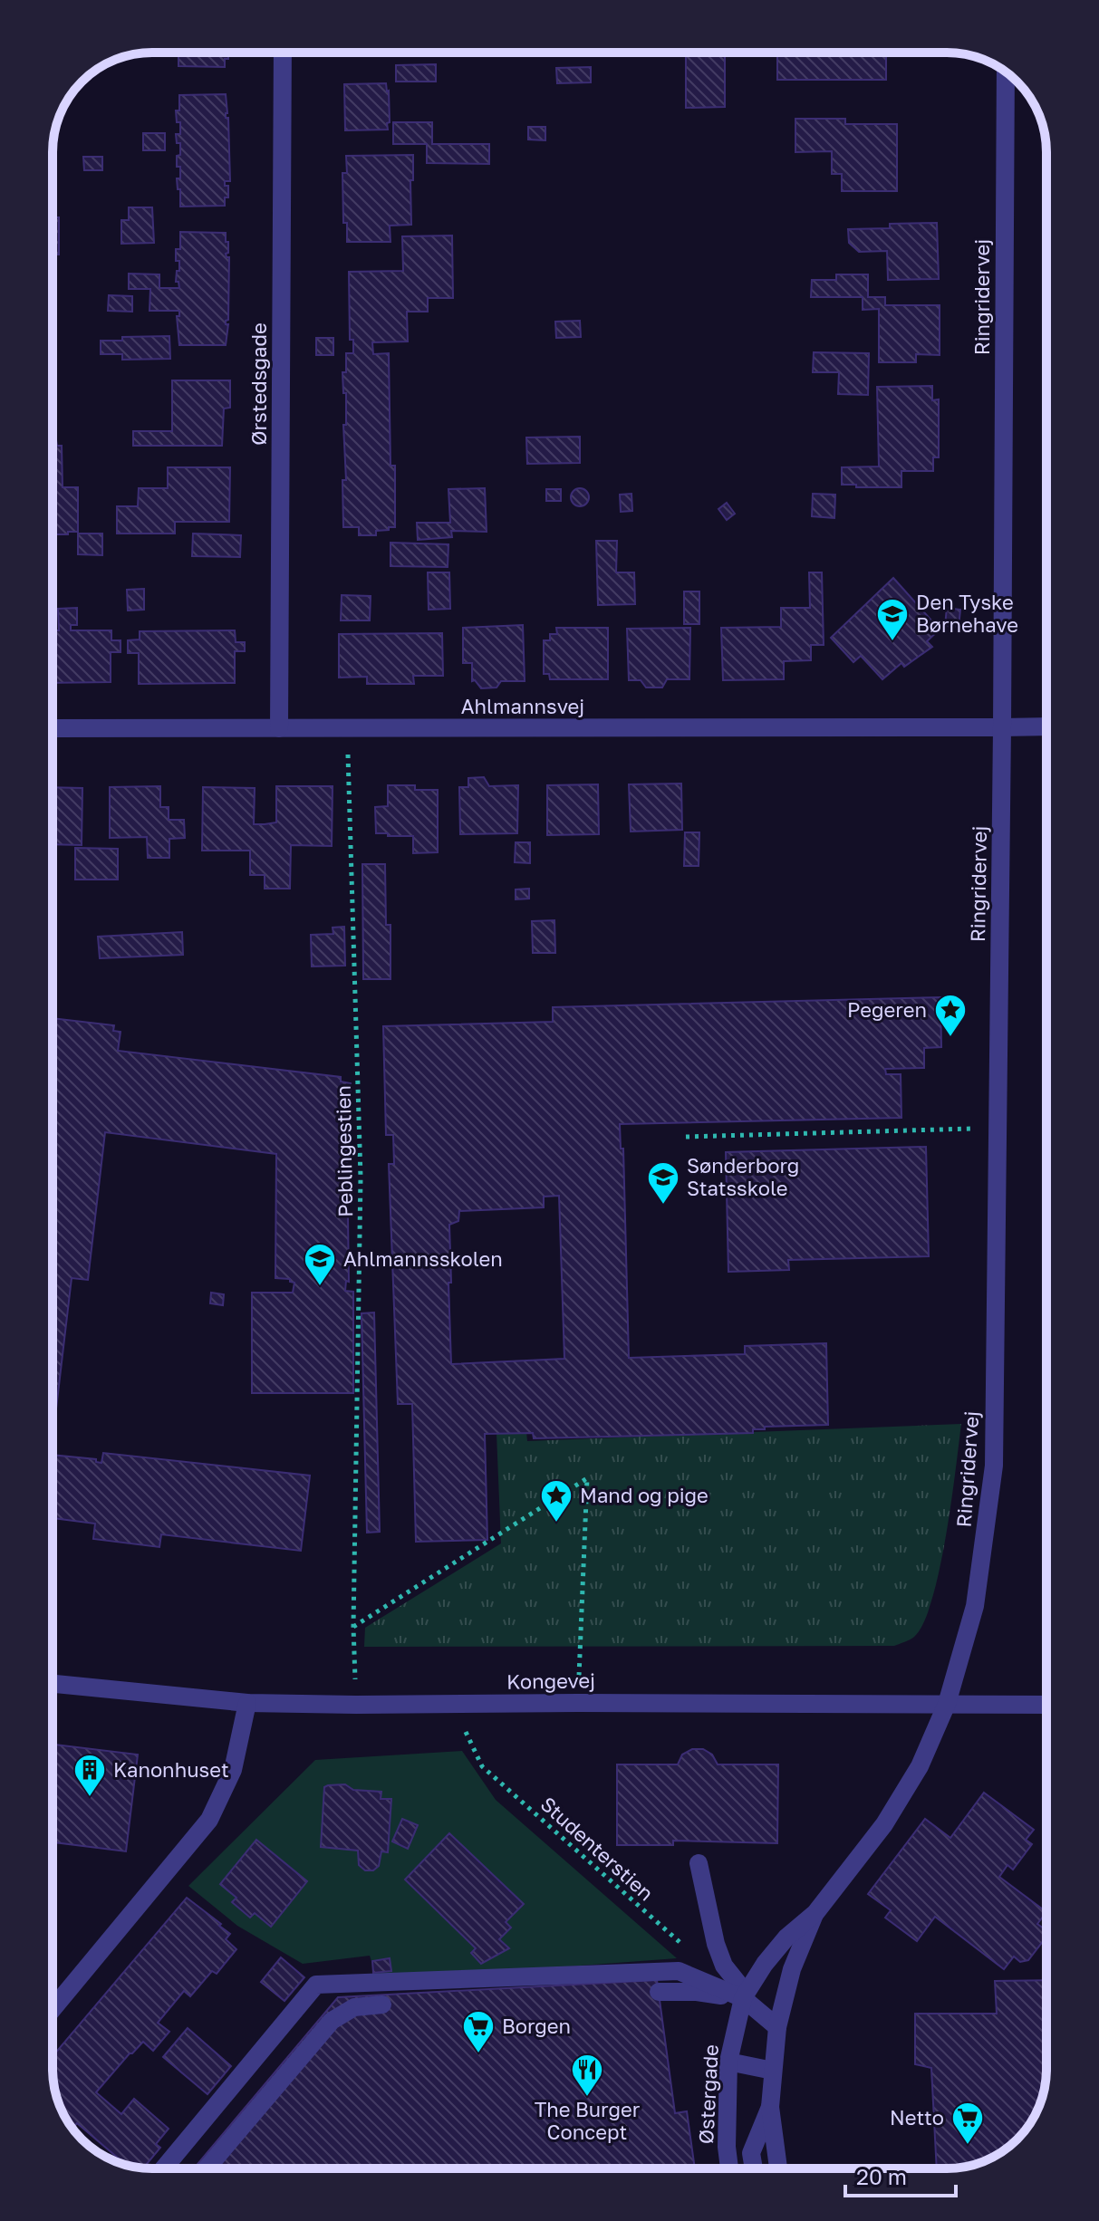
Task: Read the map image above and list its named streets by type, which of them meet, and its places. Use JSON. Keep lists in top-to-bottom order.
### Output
{
  "streets": {
    "street": [
      "Ringridervej",
      "Ørstedsgade",
      "Ahlmannsvej",
      "Kongevej",
      "Østergade"
    ],
    "path": ["Peblingestien", "Studenterstien"]
  },
  "crossings": [
    ["Ringridervej", "Ahlmannsvej"],
    ["Ringridervej", "Kongevej"],
    ["Ringridervej", "Østergade"],
    ["Ørstedsgade", "Ahlmannsvej"],
    ["Ahlmannsvej", "Peblingestien"],
    ["Peblingestien", "Kongevej"],
    ["Kongevej", "Studenterstien"],
    ["Kongevej", "Østergade"]
  ],
  "places": {
    "school or university": ["Den Tyske Børnehave", "Sønderborg Statsskole", "Ahlmannsskolen"],
    "place": ["Pegeren", "Mand og pige"],
    "building": ["Kanonhuset"],
    "supermarket": ["Borgen", "Netto"],
    "restaurant": ["The Burger Concept"]
  },
  "scale_bar": "20 m"
}
